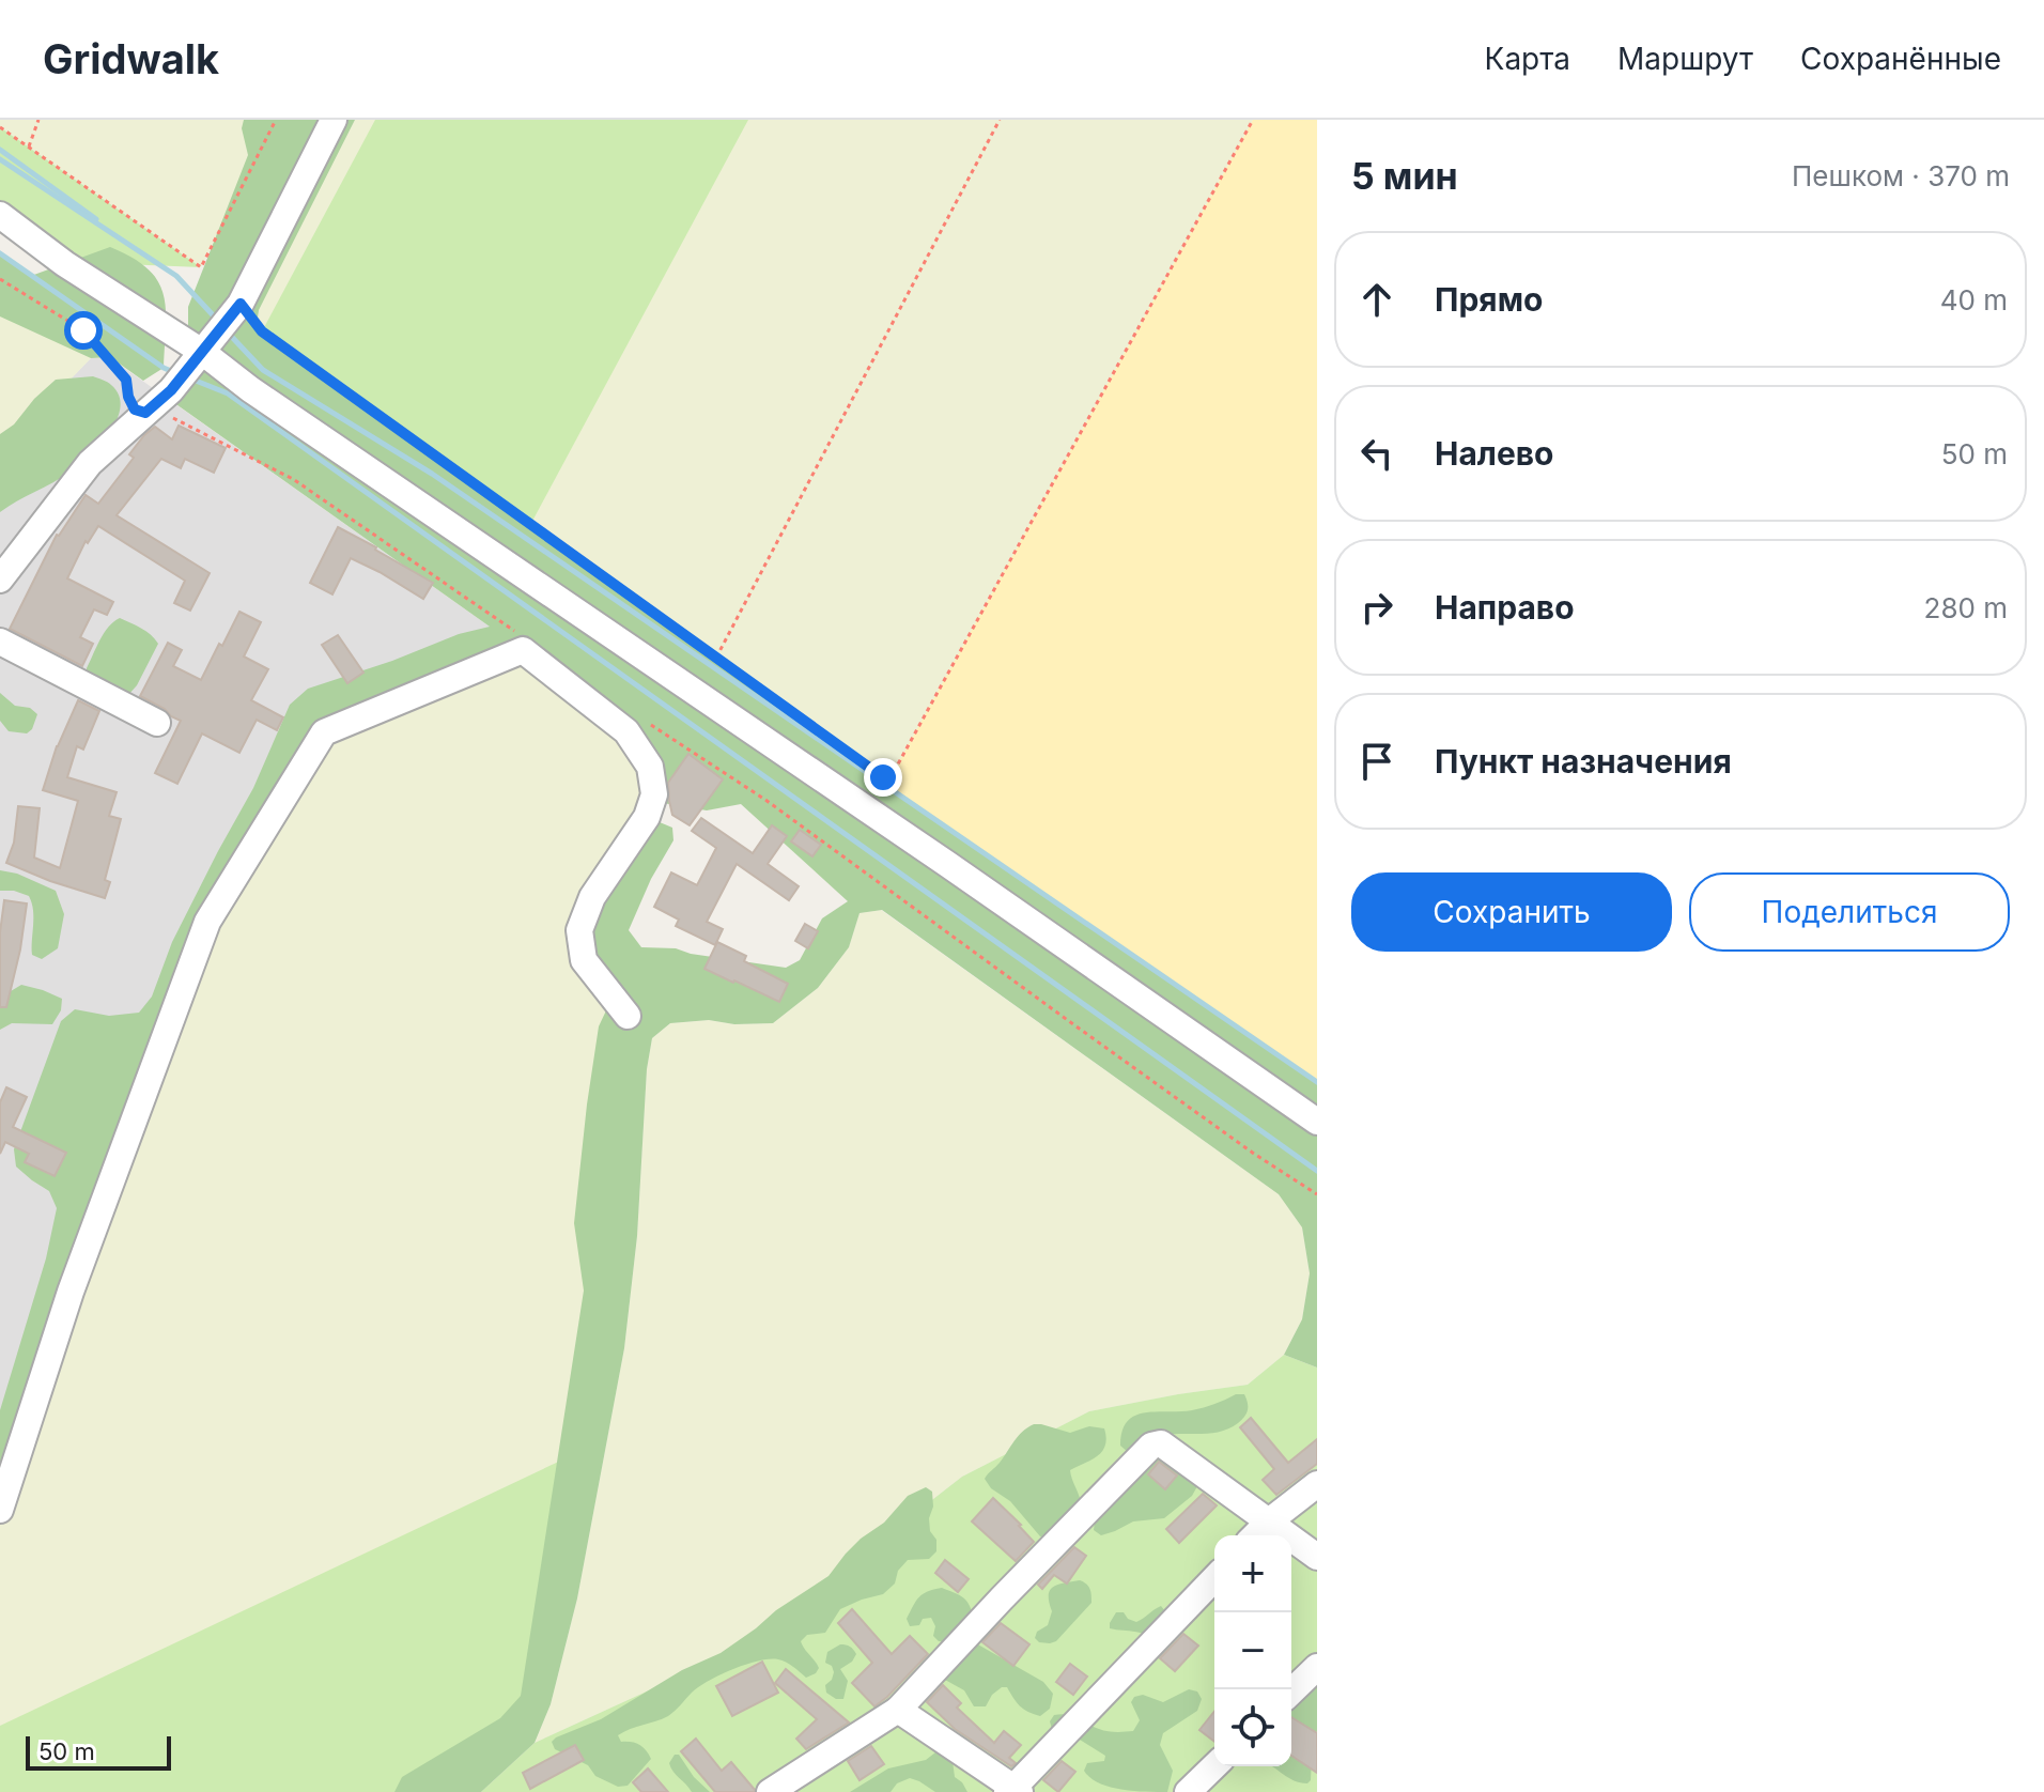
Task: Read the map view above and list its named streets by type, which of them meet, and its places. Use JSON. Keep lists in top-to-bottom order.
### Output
{
  "scale_bar": "50 m",
  "page": {
    "header": "Gridwalk",
    "nav": ["Карта", "Маршрут", "Сохранённые"],
    "heading": ["5 мин", "Пешком · 370 m"],
    "list": [
      ["Прямо", "40 m"],
      ["Налево", "50 m"],
      ["Направо", "280 m"],
      "Пункт назначения"
    ],
    "buttons": ["Сохранить", "Поделиться"],
    "map_buttons": ["+", "−"],
    "scale": "50 m"
  }
}
